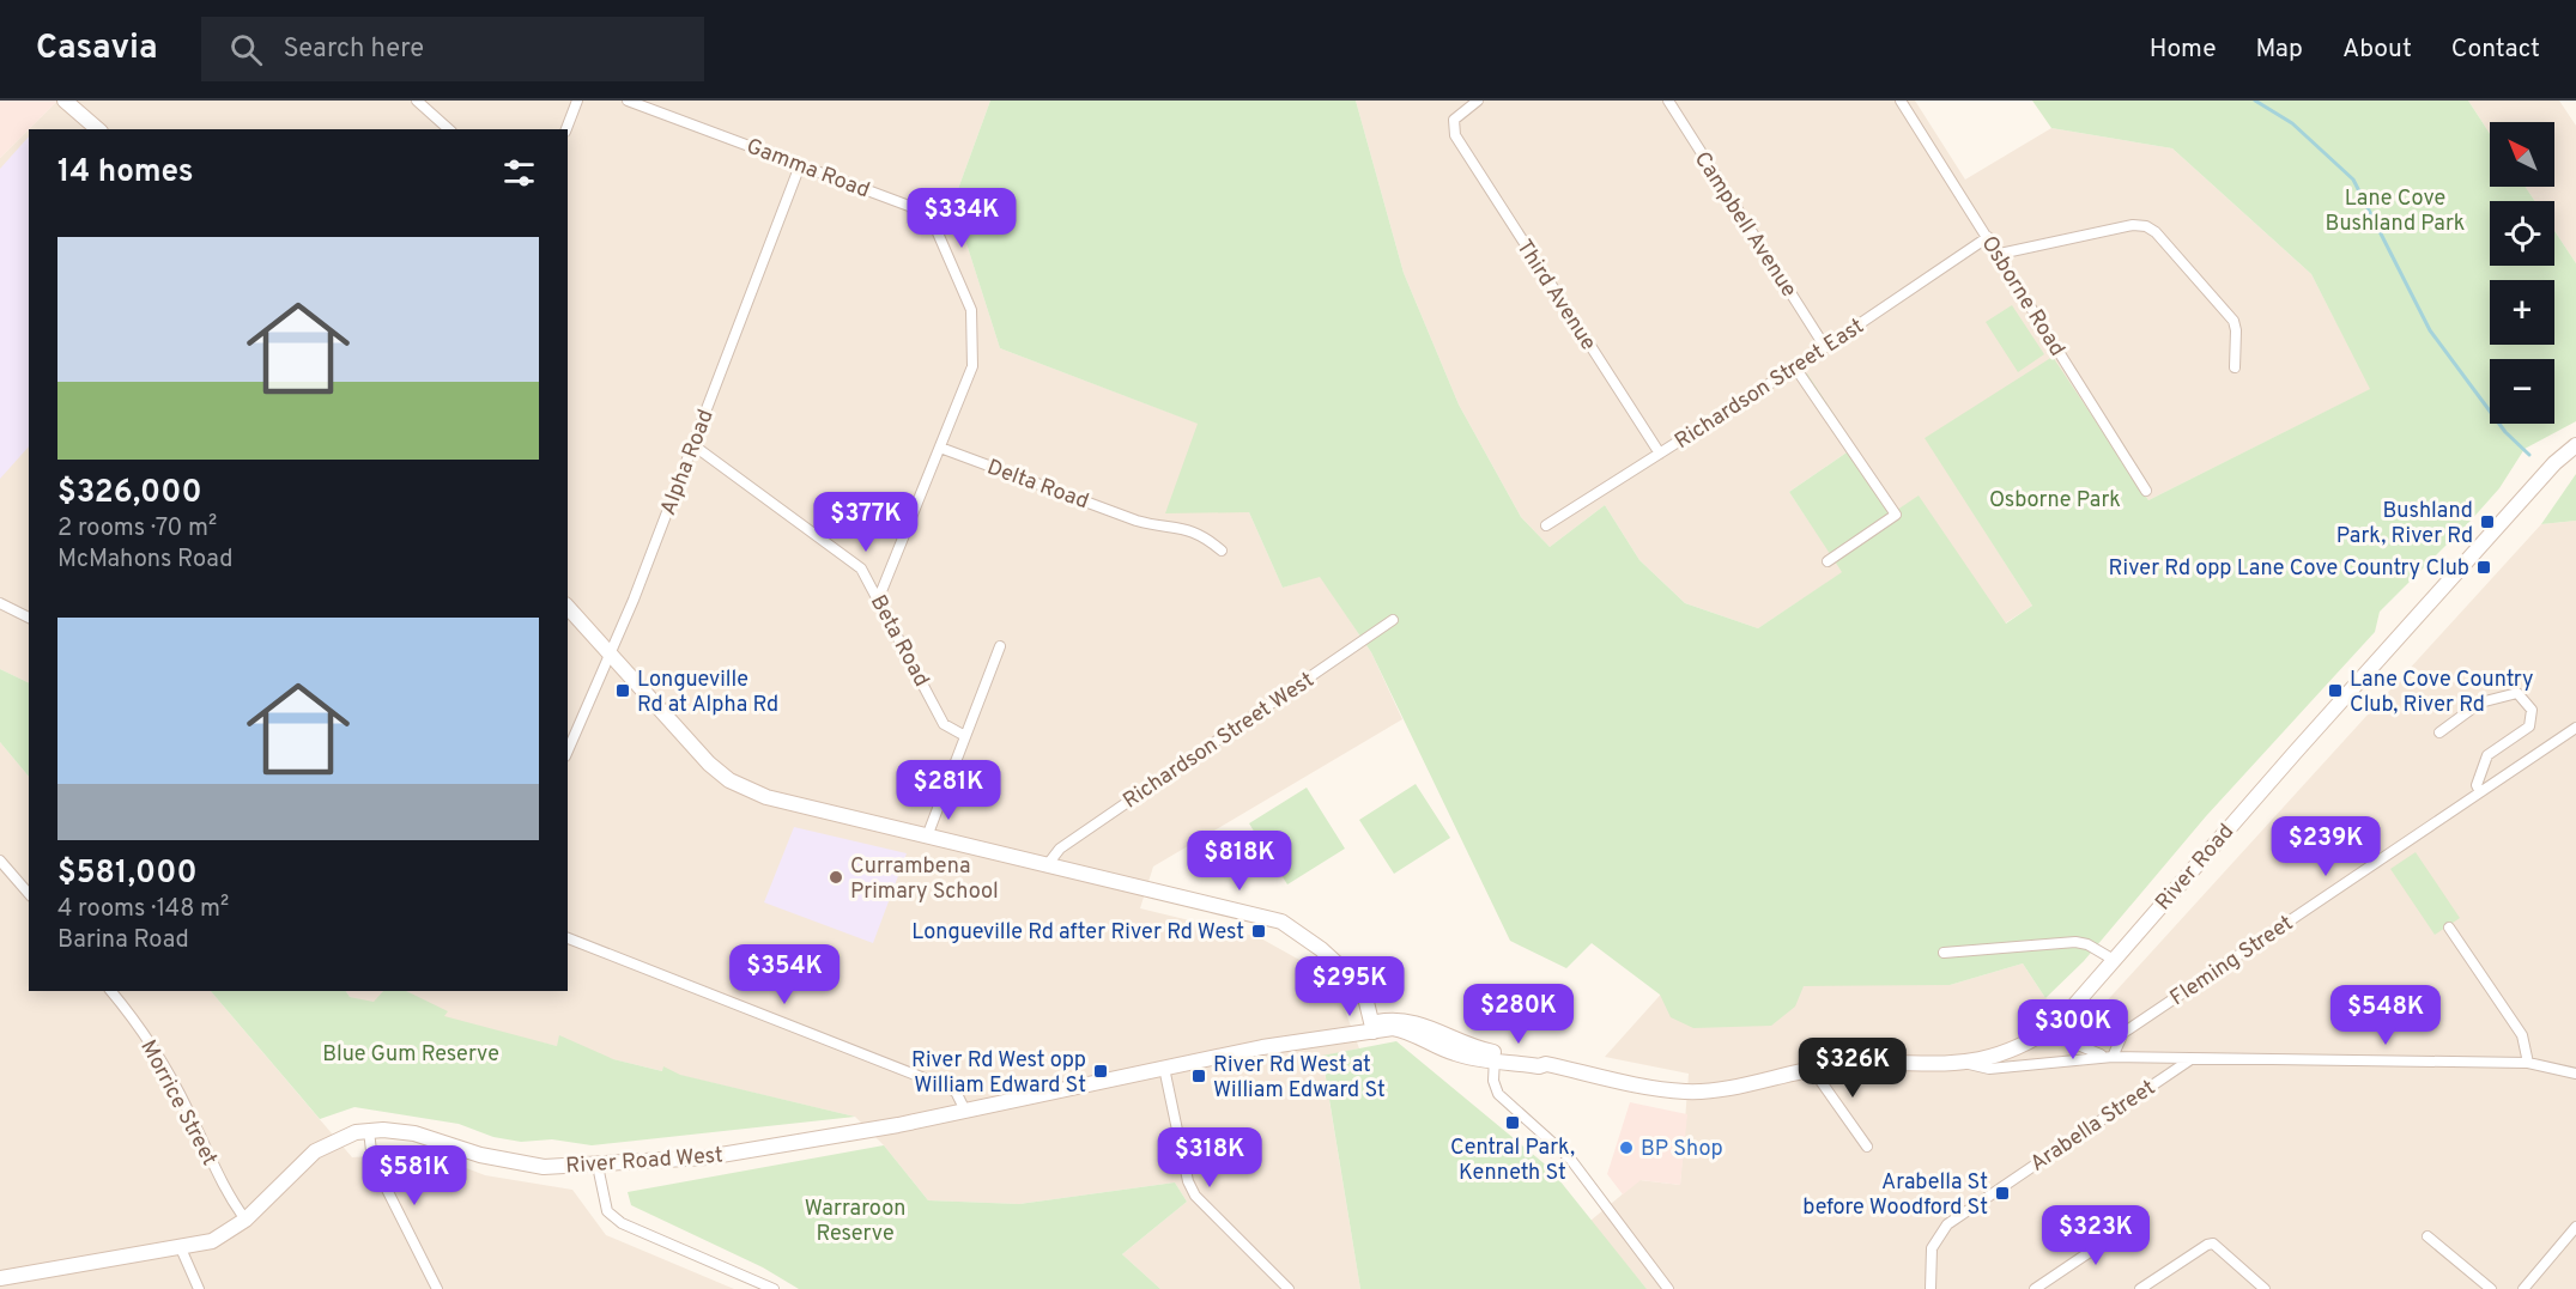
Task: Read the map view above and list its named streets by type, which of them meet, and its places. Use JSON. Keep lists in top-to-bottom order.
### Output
{
  "streets": {
    "main road": ["River Road", "River Road West"],
    "street": [
      "Gamma Road",
      "Campbell Avenue",
      "Third Avenue",
      "Osborne Road",
      "Richardson Street East",
      "Alpha Road",
      "Delta Road",
      "Beta Road",
      "Richardson Street West",
      "Fleming Street",
      "Morrice Street",
      "Arabella Street"
    ]
  },
  "crossings": [
    ["Gamma Road", "Alpha Road"],
    ["Gamma Road", "Delta Road"],
    ["Gamma Road", "Beta Road"],
    ["Campbell Avenue", "Richardson Street East"],
    ["Third Avenue", "Richardson Street East"],
    ["Osborne Road", "Richardson Street East"],
    ["Alpha Road", "Beta Road"],
    ["River Road", "River Road West"],
    ["Morrice Street", "River Road West"]
  ],
  "parks": [
    "Lane Cove Bushland Park",
    "Osborne Park",
    "Blue Gum Reserve",
    "Warraroon Reserve"
  ],
  "places": {
    "transit": [
      "Bushland Park, River Rd",
      "River Rd opp Lane Cove Country Club",
      "Longueville Rd at Alpha Rd",
      "Lane Cove Country Club, River Rd",
      "Longueville Rd after River Rd West",
      "River Rd West opp William Edward St",
      "River Rd West at William Edward St",
      "Central Park, Kenneth St",
      "Arabella St before Woodford St"
    ],
    "other": ["Currambena Primary School", "BP Shop"]
  },
  "north": "top left",
  "page": {
    "header": "Casavia",
    "search": "Search here",
    "nav": [
      "Home",
      "Map",
      "About",
      "Contact"
    ],
    "map_buttons": ["+", "−"],
    "heading": "14 homes",
    "price": [
      "$334K",
      "$377K",
      "$281K",
      "$239K",
      "$818K",
      "$354K",
      "$295K",
      "$280K",
      "$548K",
      "$300K",
      "$326K",
      "$318K",
      "$581K",
      "$323K"
    ],
    "list": [
      {
        "name": "$326,000",
        "note": "2 rooms · 70 m² · McMahons Road"
      },
      {
        "name": "$581,000",
        "note": "4 rooms · 148 m² · Barina Road"
      }
    ]
  }
}
